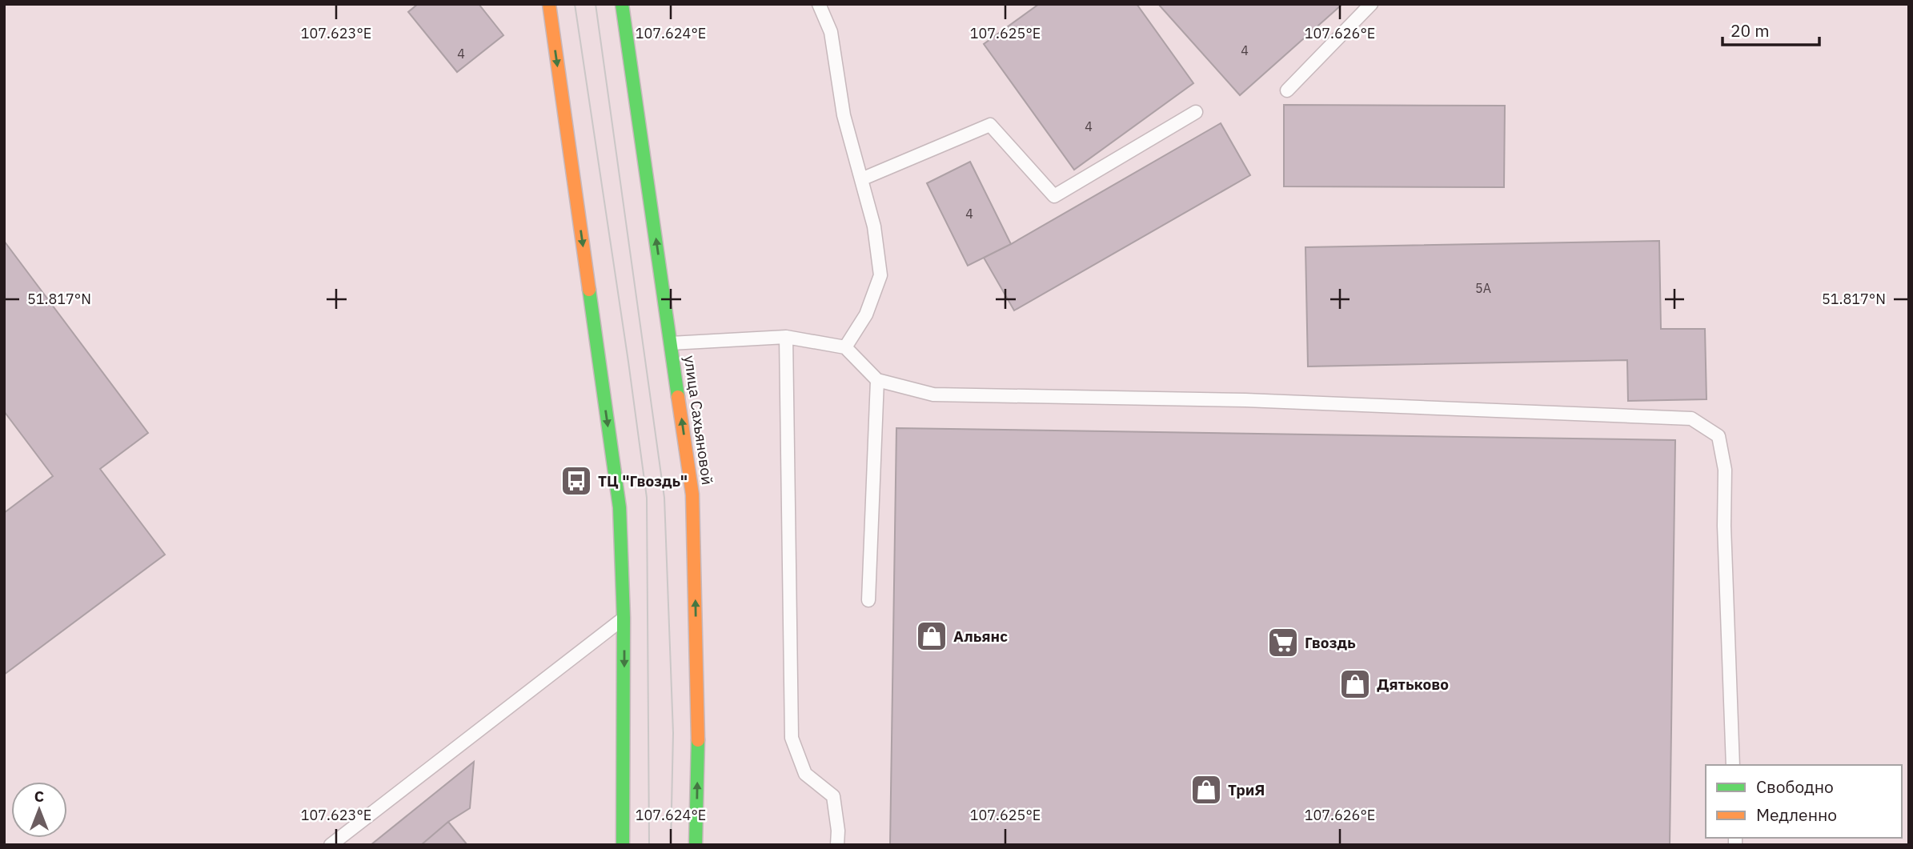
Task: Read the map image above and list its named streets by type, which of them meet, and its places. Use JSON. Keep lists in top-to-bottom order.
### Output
{
  "streets": {
    "main road": ["улица Сахьяновой"]
  },
  "places": {
    "bus stop": ["ТЦ \"Гвоздь\""],
    "shop": ["Альянс", "Дятьково", "ТриЯ"],
    "supermarket": ["Гвоздь"]
  },
  "house_numbers": [
    "4",
    "4",
    "4",
    "4",
    "5А"
  ],
  "legend": ["Свободно", "Медленно"],
  "scale_bar": "20 m",
  "north": "top",
  "coordinates": [
    "107.623°E",
    "107.624°E",
    "107.625°E",
    "107.626°E",
    "51.817°N"
  ]
}
